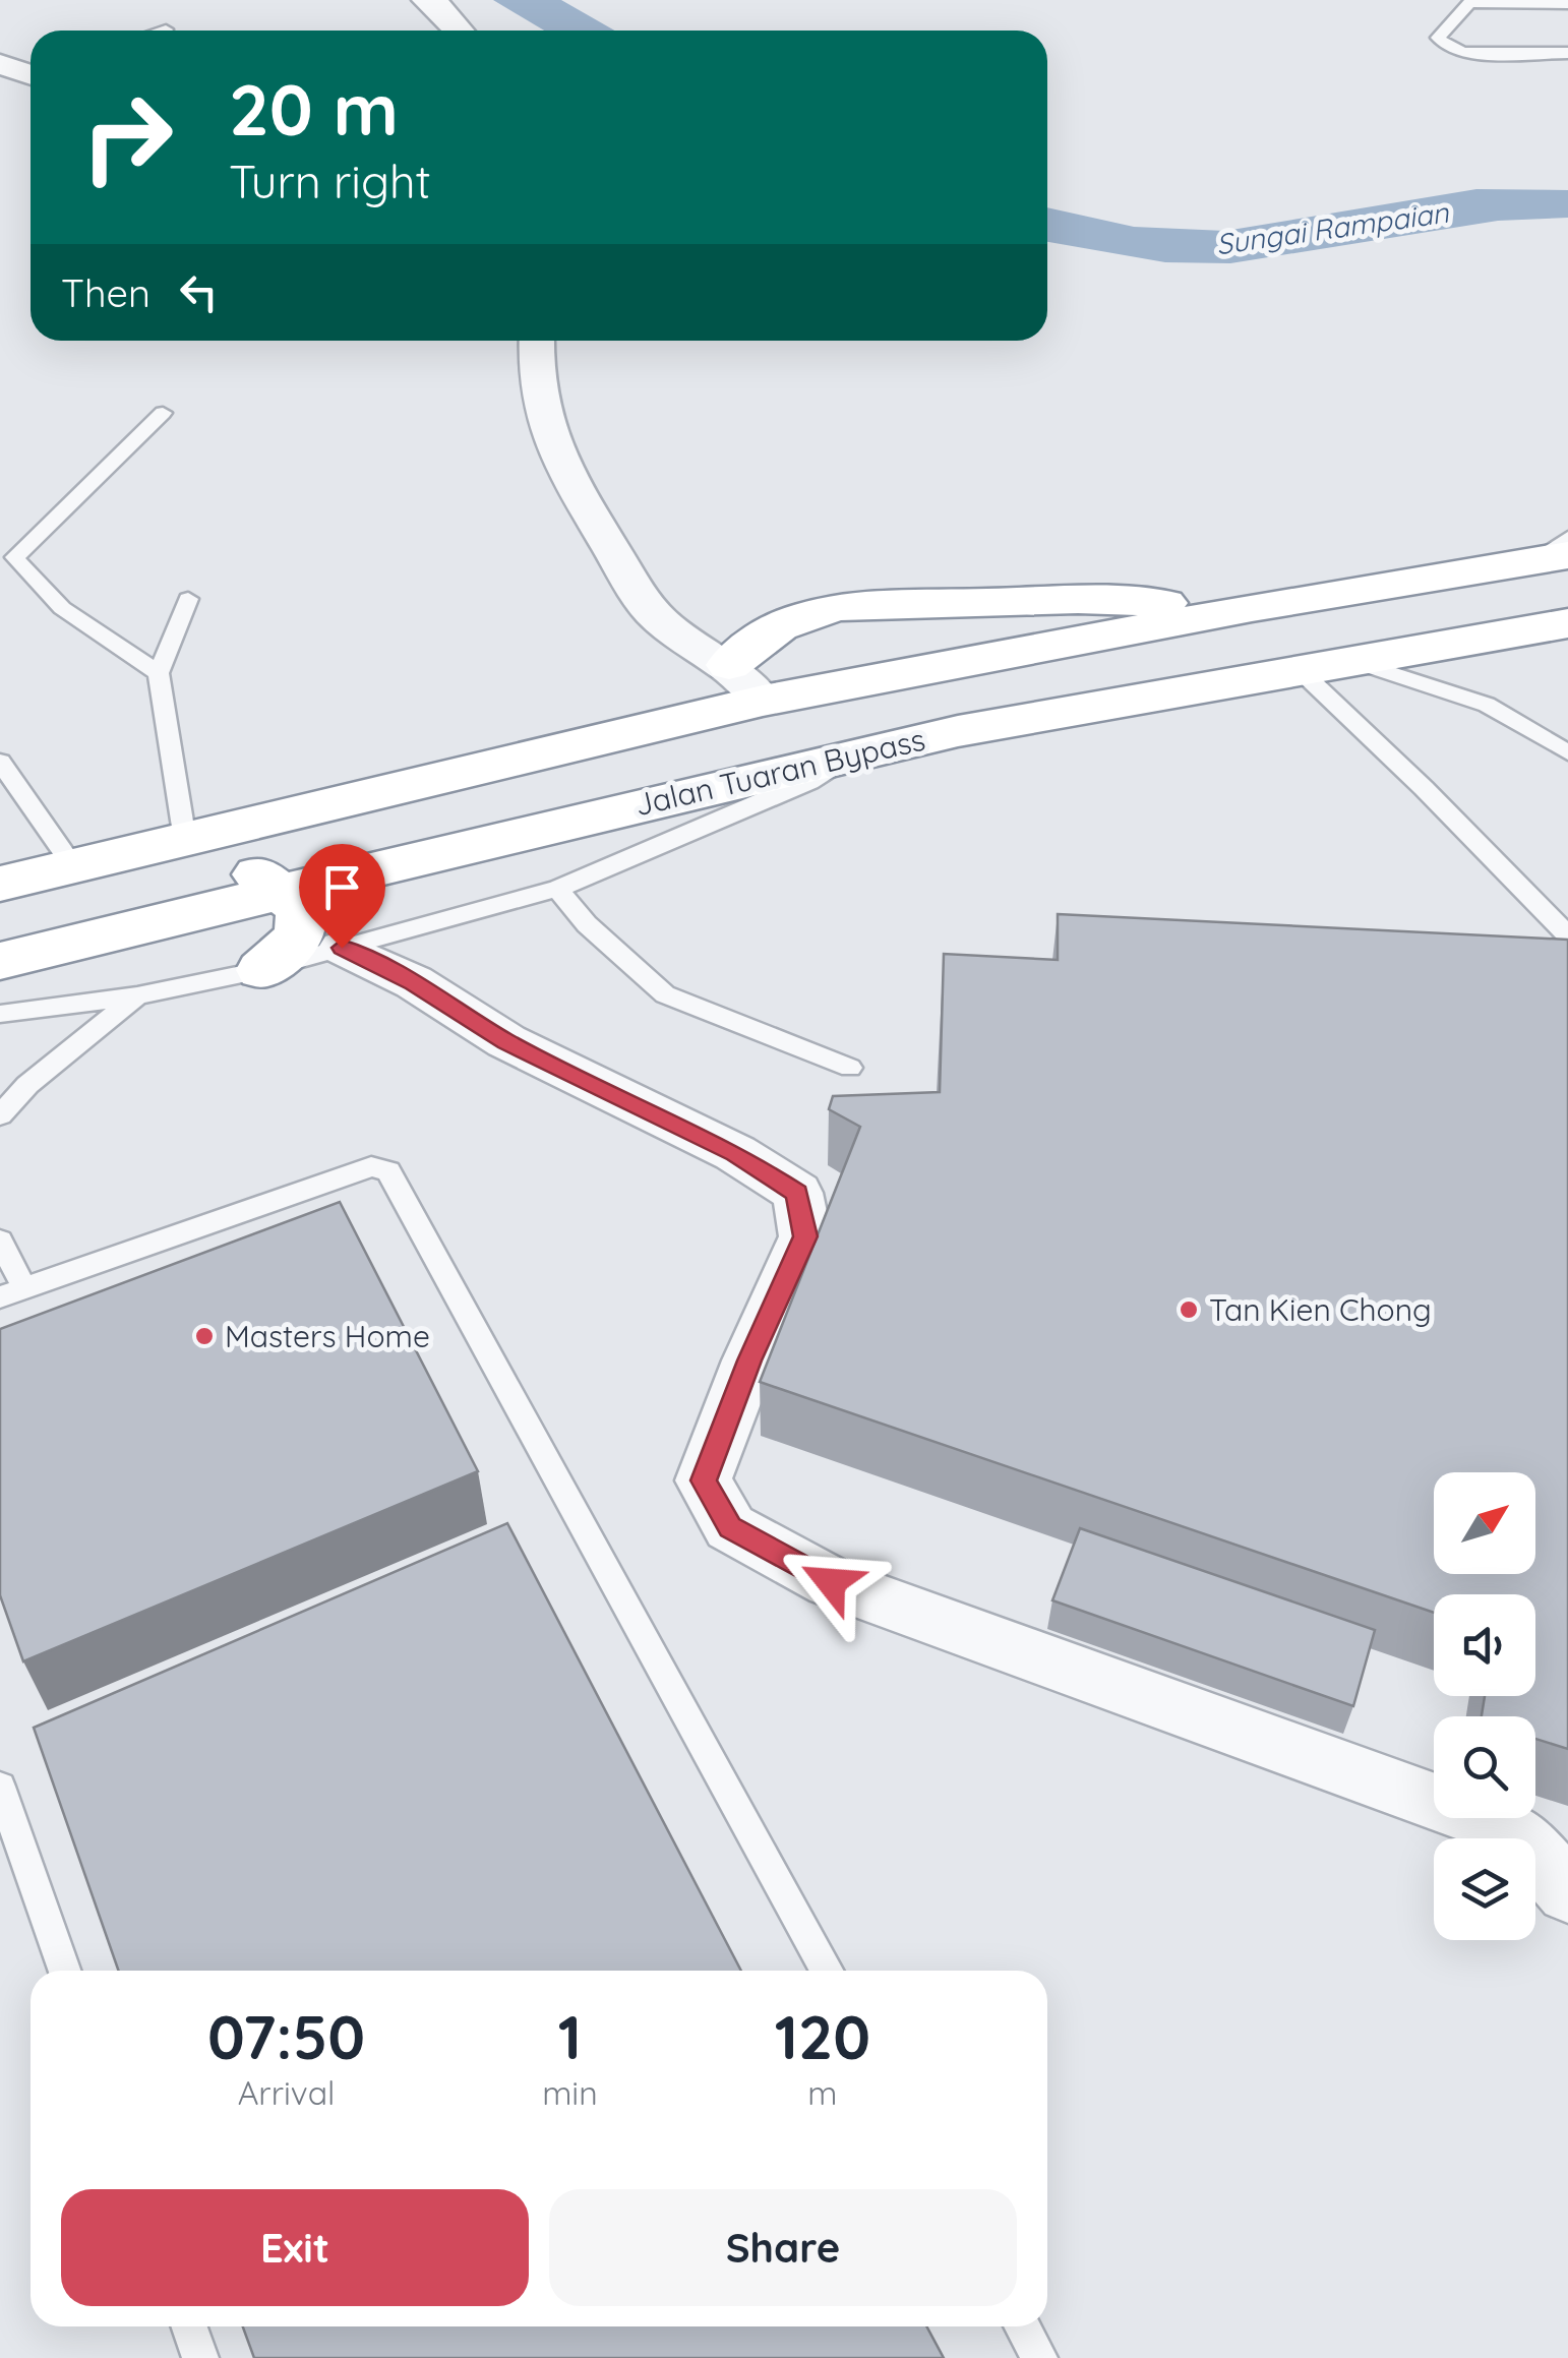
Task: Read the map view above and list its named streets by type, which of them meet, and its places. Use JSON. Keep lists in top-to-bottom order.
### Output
{
  "streets": {
    "highway": ["Jalan Tuaran Bypass"]
  },
  "water": ["Sungai Rampaian"],
  "places": ["Tan Kien Chong", "Masters Home"],
  "north": "top right",
  "page": {
    "turn": ["20 m", "Turn right"],
    "then": "Then",
    "eta": [
      "07:50",
      "Arrival",
      "1",
      "min",
      "120",
      "m"
    ],
    "buttons": ["Exit", "Share"]
  }
}
